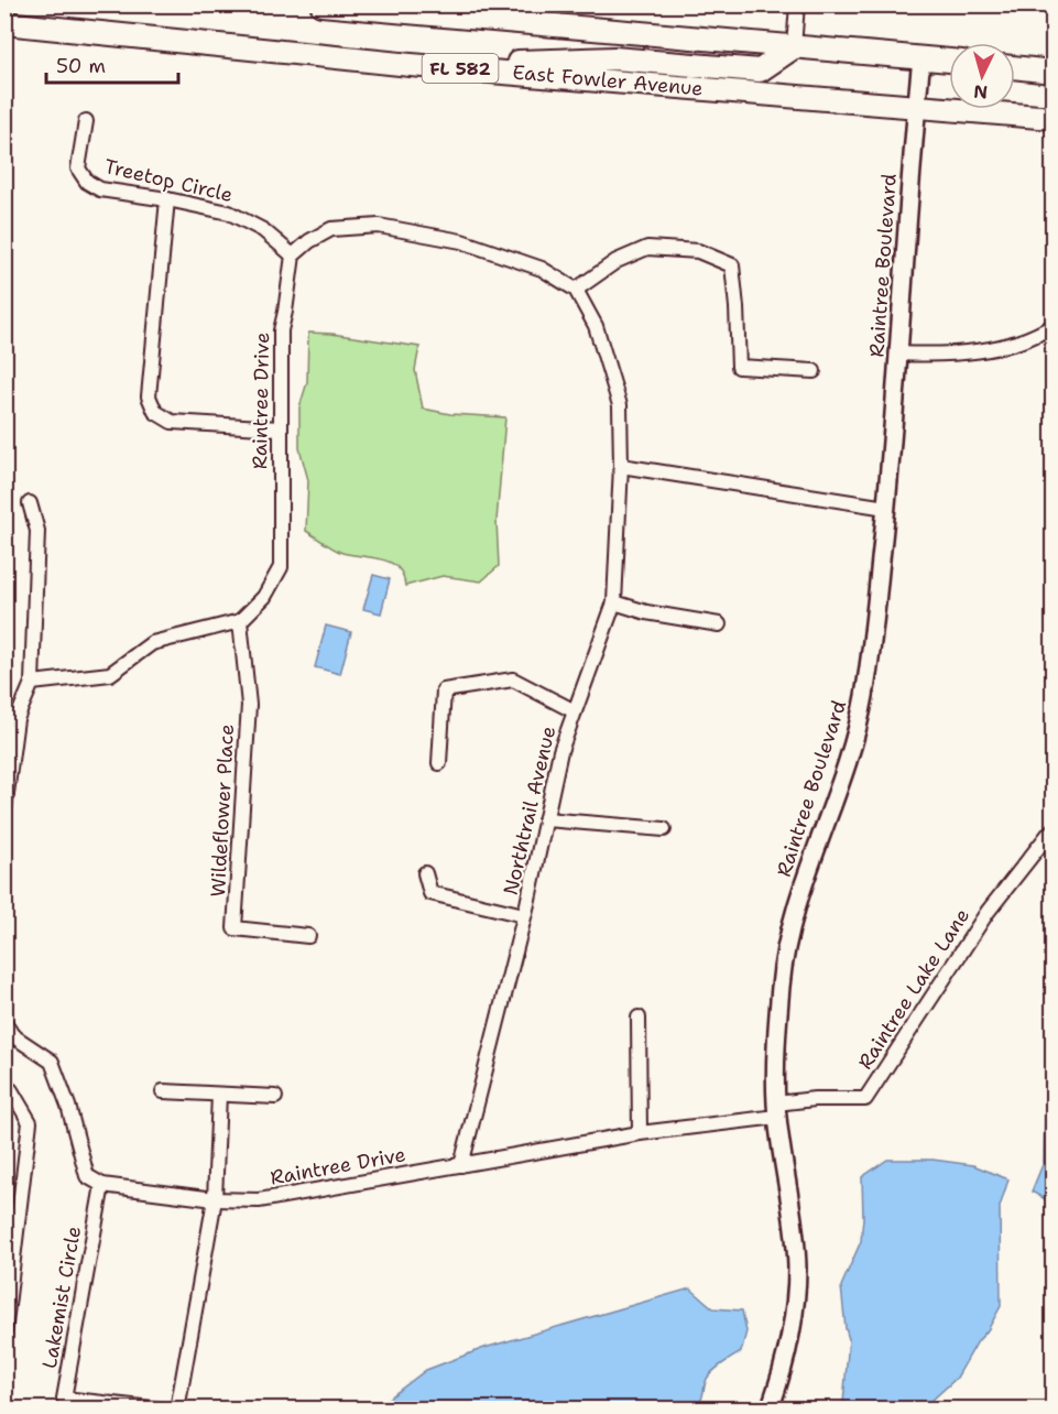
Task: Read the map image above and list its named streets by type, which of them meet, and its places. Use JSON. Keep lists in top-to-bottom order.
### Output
{
  "streets": {
    "main road": ["FL 582", "East Fowler Avenue"],
    "street": [
      "Treetop Circle",
      "Raintree Boulevard",
      "Raintree Drive",
      "Wildeflower Place",
      "Northtrail Avenue",
      "Raintree Lake Lane",
      "Lakemist Circle"
    ]
  },
  "crossings": [
    ["East Fowler Avenue", "Raintree Boulevard"],
    ["Treetop Circle", "Raintree Drive"],
    ["Raintree Boulevard", "Raintree Drive"],
    ["Raintree Boulevard", "Raintree Lake Lane"],
    ["Raintree Drive", "Wildeflower Place"],
    ["Raintree Drive", "Northtrail Avenue"],
    ["Raintree Drive", "Raintree Lake Lane"],
    ["Raintree Drive", "Lakemist Circle"]
  ],
  "scale_bar": "50 m",
  "north": "bottom"
}
